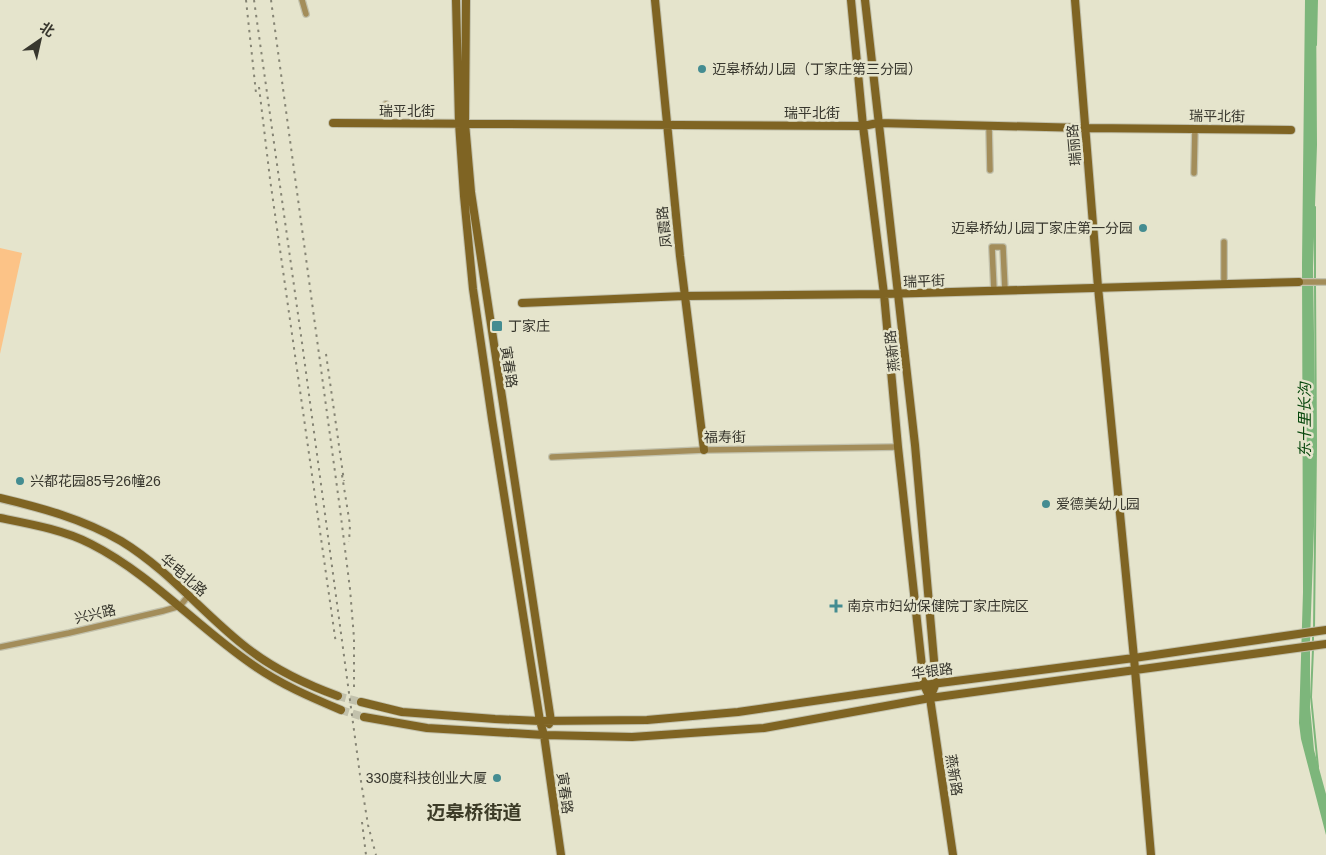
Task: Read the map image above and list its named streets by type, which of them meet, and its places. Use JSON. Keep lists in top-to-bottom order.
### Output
{
  "streets": {
    "street": [
      "瑞平北街",
      "瑞丽路",
      "凤霞路",
      "瑞平街",
      "燕新路",
      "寅春路",
      "福寿街",
      "华电北路",
      "兴兴路",
      "华银路"
    ]
  },
  "crossings": [
    ["瑞平北街", "瑞丽路"],
    ["瑞平北街", "凤霞路"],
    ["瑞平北街", "燕新路"],
    ["瑞平北街", "寅春路"],
    ["瑞丽路", "瑞平街"],
    ["瑞丽路", "华银路"],
    ["凤霞路", "瑞平街"],
    ["凤霞路", "福寿街"],
    ["瑞平街", "燕新路"],
    ["燕新路", "福寿街"],
    ["燕新路", "华银路"],
    ["寅春路", "华银路"],
    ["华电北路", "兴兴路"]
  ],
  "districts": ["迈皋桥街道"],
  "water": ["东十里长沟"],
  "places": {
    "other": [
      "迈皋桥幼儿园（丁家庄第三分园）",
      "迈皋桥幼儿园丁家庄第一分园",
      "兴都花园85号26幢26",
      "爱德美幼儿园",
      "330度科技创业大厦"
    ],
    "transit": ["丁家庄"],
    "health": ["南京市妇幼保健院丁家庄院区"]
  },
  "north": "top right"
}
